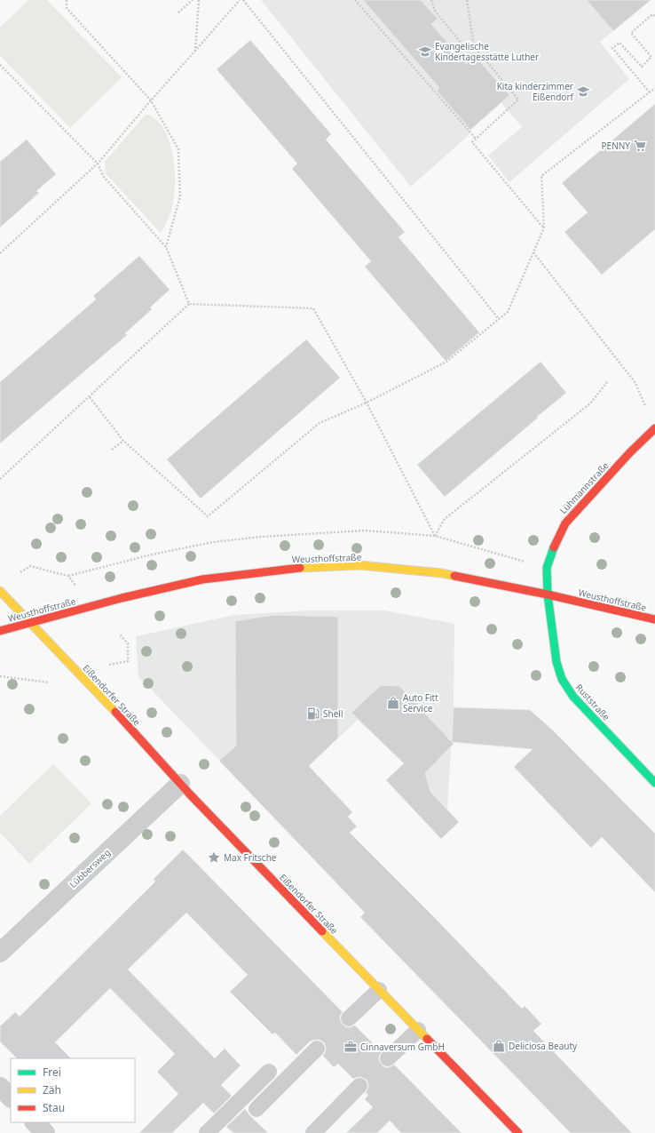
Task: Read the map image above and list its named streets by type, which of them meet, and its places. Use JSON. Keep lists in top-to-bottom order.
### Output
{
  "streets": {
    "street": [
      "Lühmannstraße",
      "Weusthoffstraße",
      "Eißendorfer Straße",
      "Ruststraße",
      "Lübbersweg"
    ]
  },
  "crossings": [
    ["Lühmannstraße", "Weusthoffstraße"],
    ["Lühmannstraße", "Ruststraße"],
    ["Weusthoffstraße", "Eißendorfer Straße"],
    ["Weusthoffstraße", "Ruststraße"],
    ["Eißendorfer Straße", "Lübbersweg"]
  ],
  "places": {
    "school or university": ["Evangelische Kindertagesstätte Luther", "Kita kinderzimmer Eißendorf"],
    "supermarket": ["PENNY"],
    "shop": ["Auto Fitt Service", "Deliciosa Beauty"],
    "fuel station": ["Shell"],
    "place": ["Max Fritsche"],
    "office": ["Cinnaversum GmbH"]
  },
  "legend": ["Frei", "Zäh", "Stau"]
}
